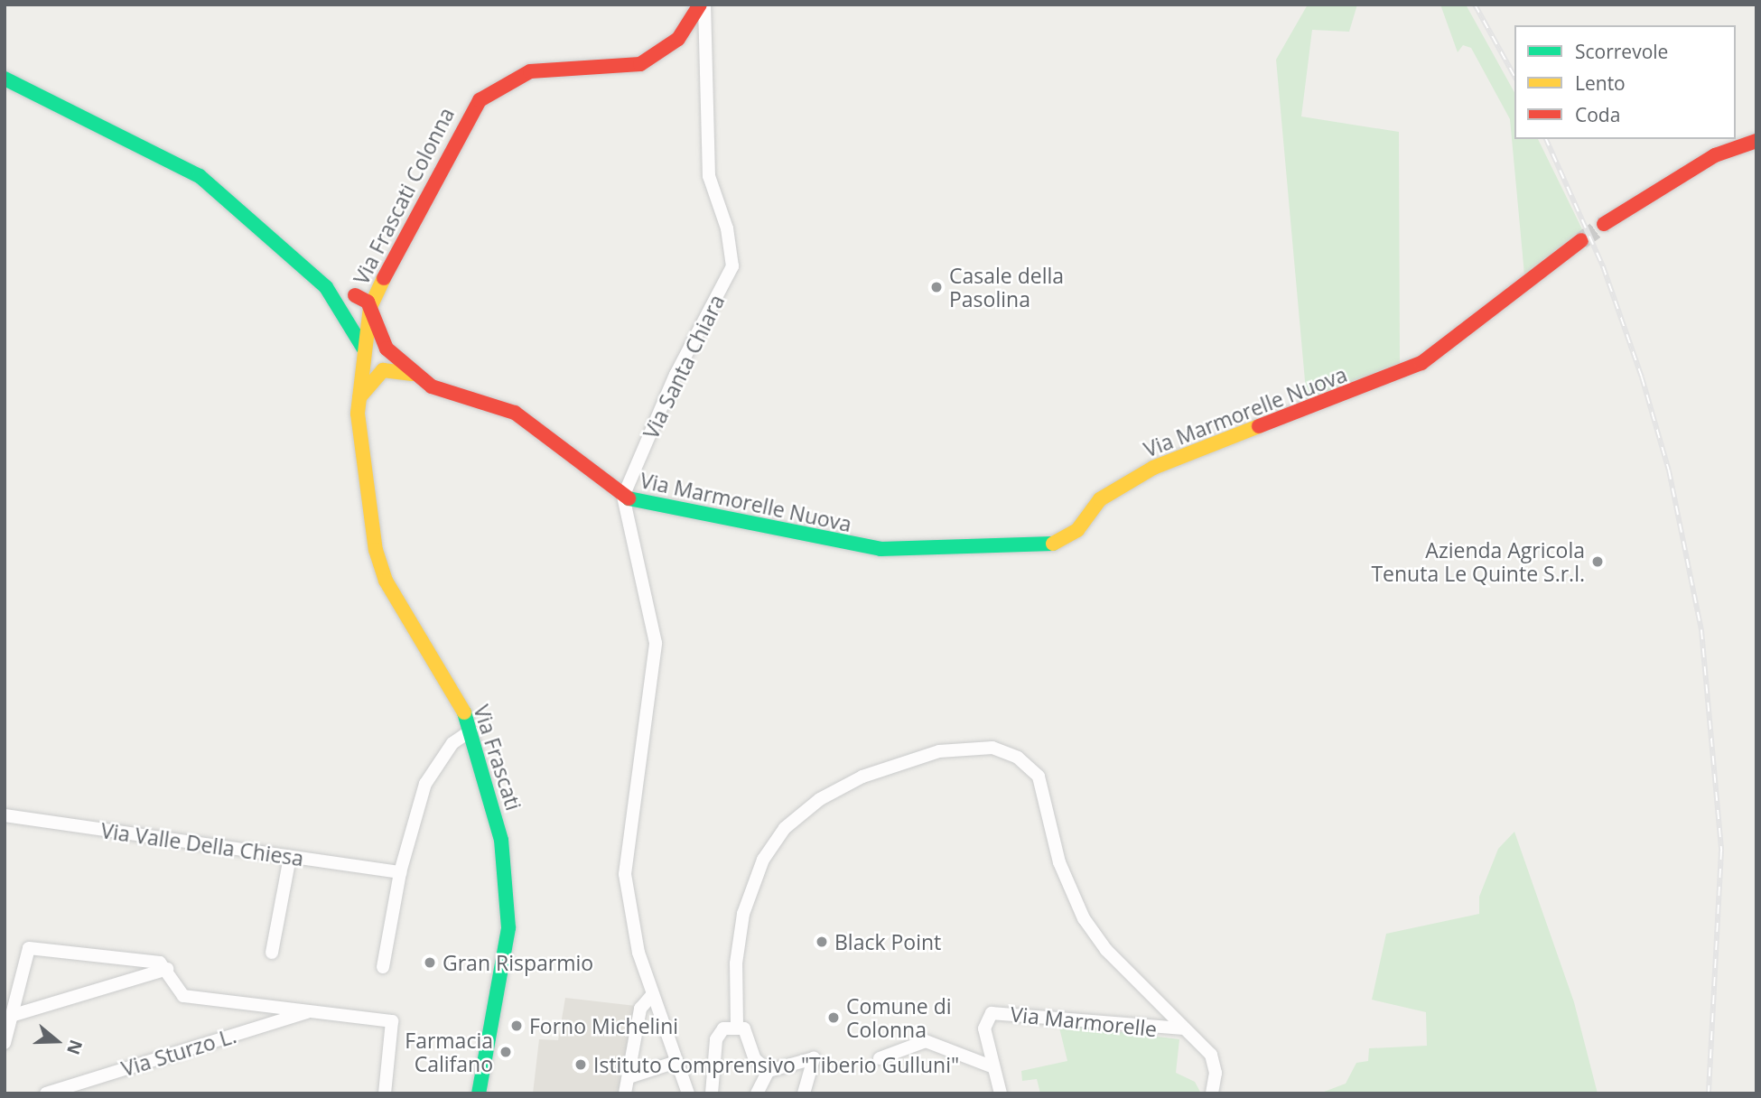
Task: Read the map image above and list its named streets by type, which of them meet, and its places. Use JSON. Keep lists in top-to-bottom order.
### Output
{
  "streets": {
    "street": [
      "Via Frascati Colonna",
      "Via Santa Chiara",
      "Via Marmorelle Nuova",
      "Via Frascati",
      "Via Valle Della Chiesa",
      "Via Marmorelle",
      "Via Sturzo L."
    ]
  },
  "crossings": [
    ["Via Frascati Colonna", "Via Santa Chiara"],
    ["Via Frascati Colonna", "Via Marmorelle Nuova"],
    ["Via Frascati Colonna", "Via Frascati"],
    ["Via Santa Chiara", "Via Marmorelle Nuova"],
    ["Via Marmorelle Nuova", "Via Frascati"]
  ],
  "places": [
    "Casale della Pasolina",
    "Azienda Agricola Tenuta Le Quinte S.r.l.",
    "Black Point",
    "Gran Risparmio",
    "Comune di Colonna",
    "Forno Michelini",
    "Farmacia Califano",
    "Istituto Comprensivo \"Tiberio Gulluni\""
  ],
  "legend": ["Scorrevole", "Lento", "Coda"],
  "north": "right"
}
